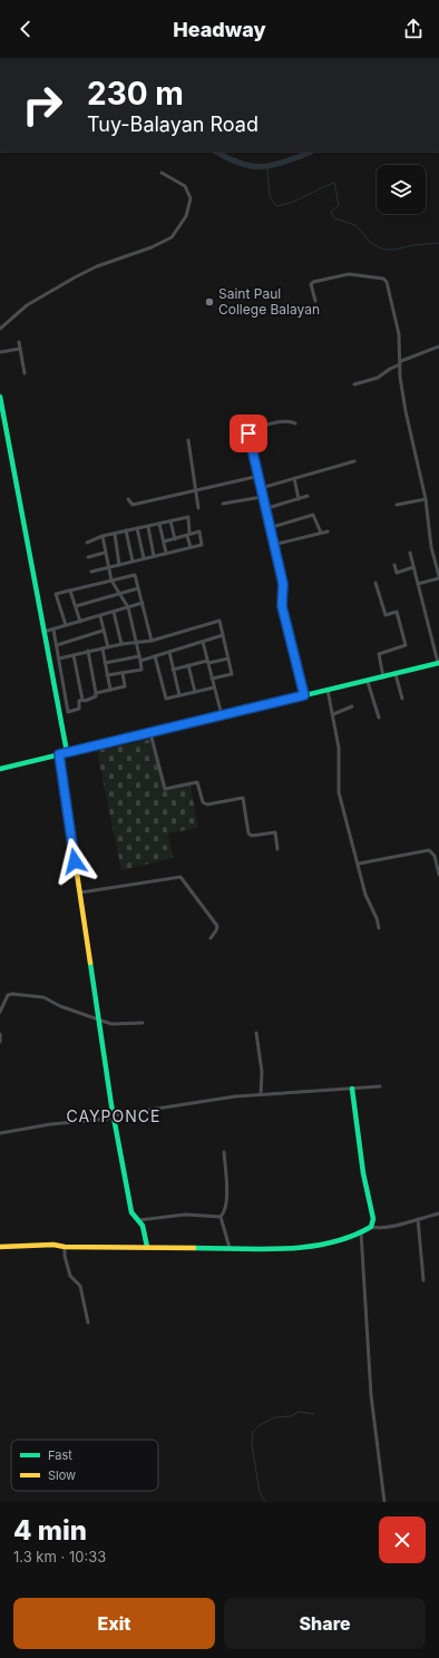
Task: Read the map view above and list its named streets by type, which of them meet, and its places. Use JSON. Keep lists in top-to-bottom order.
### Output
{
  "districts": ["CAYPONCE"],
  "places": ["Saint Paul College Balayan"],
  "legend": ["Fast", "Slow"],
  "page": {
    "header": "Headway",
    "turn": ["230 m", "Tuy-Balayan Road"],
    "heading": ["4 min", "1.3 km · 10:33"],
    "buttons": ["Exit", "Share"]
  }
}
